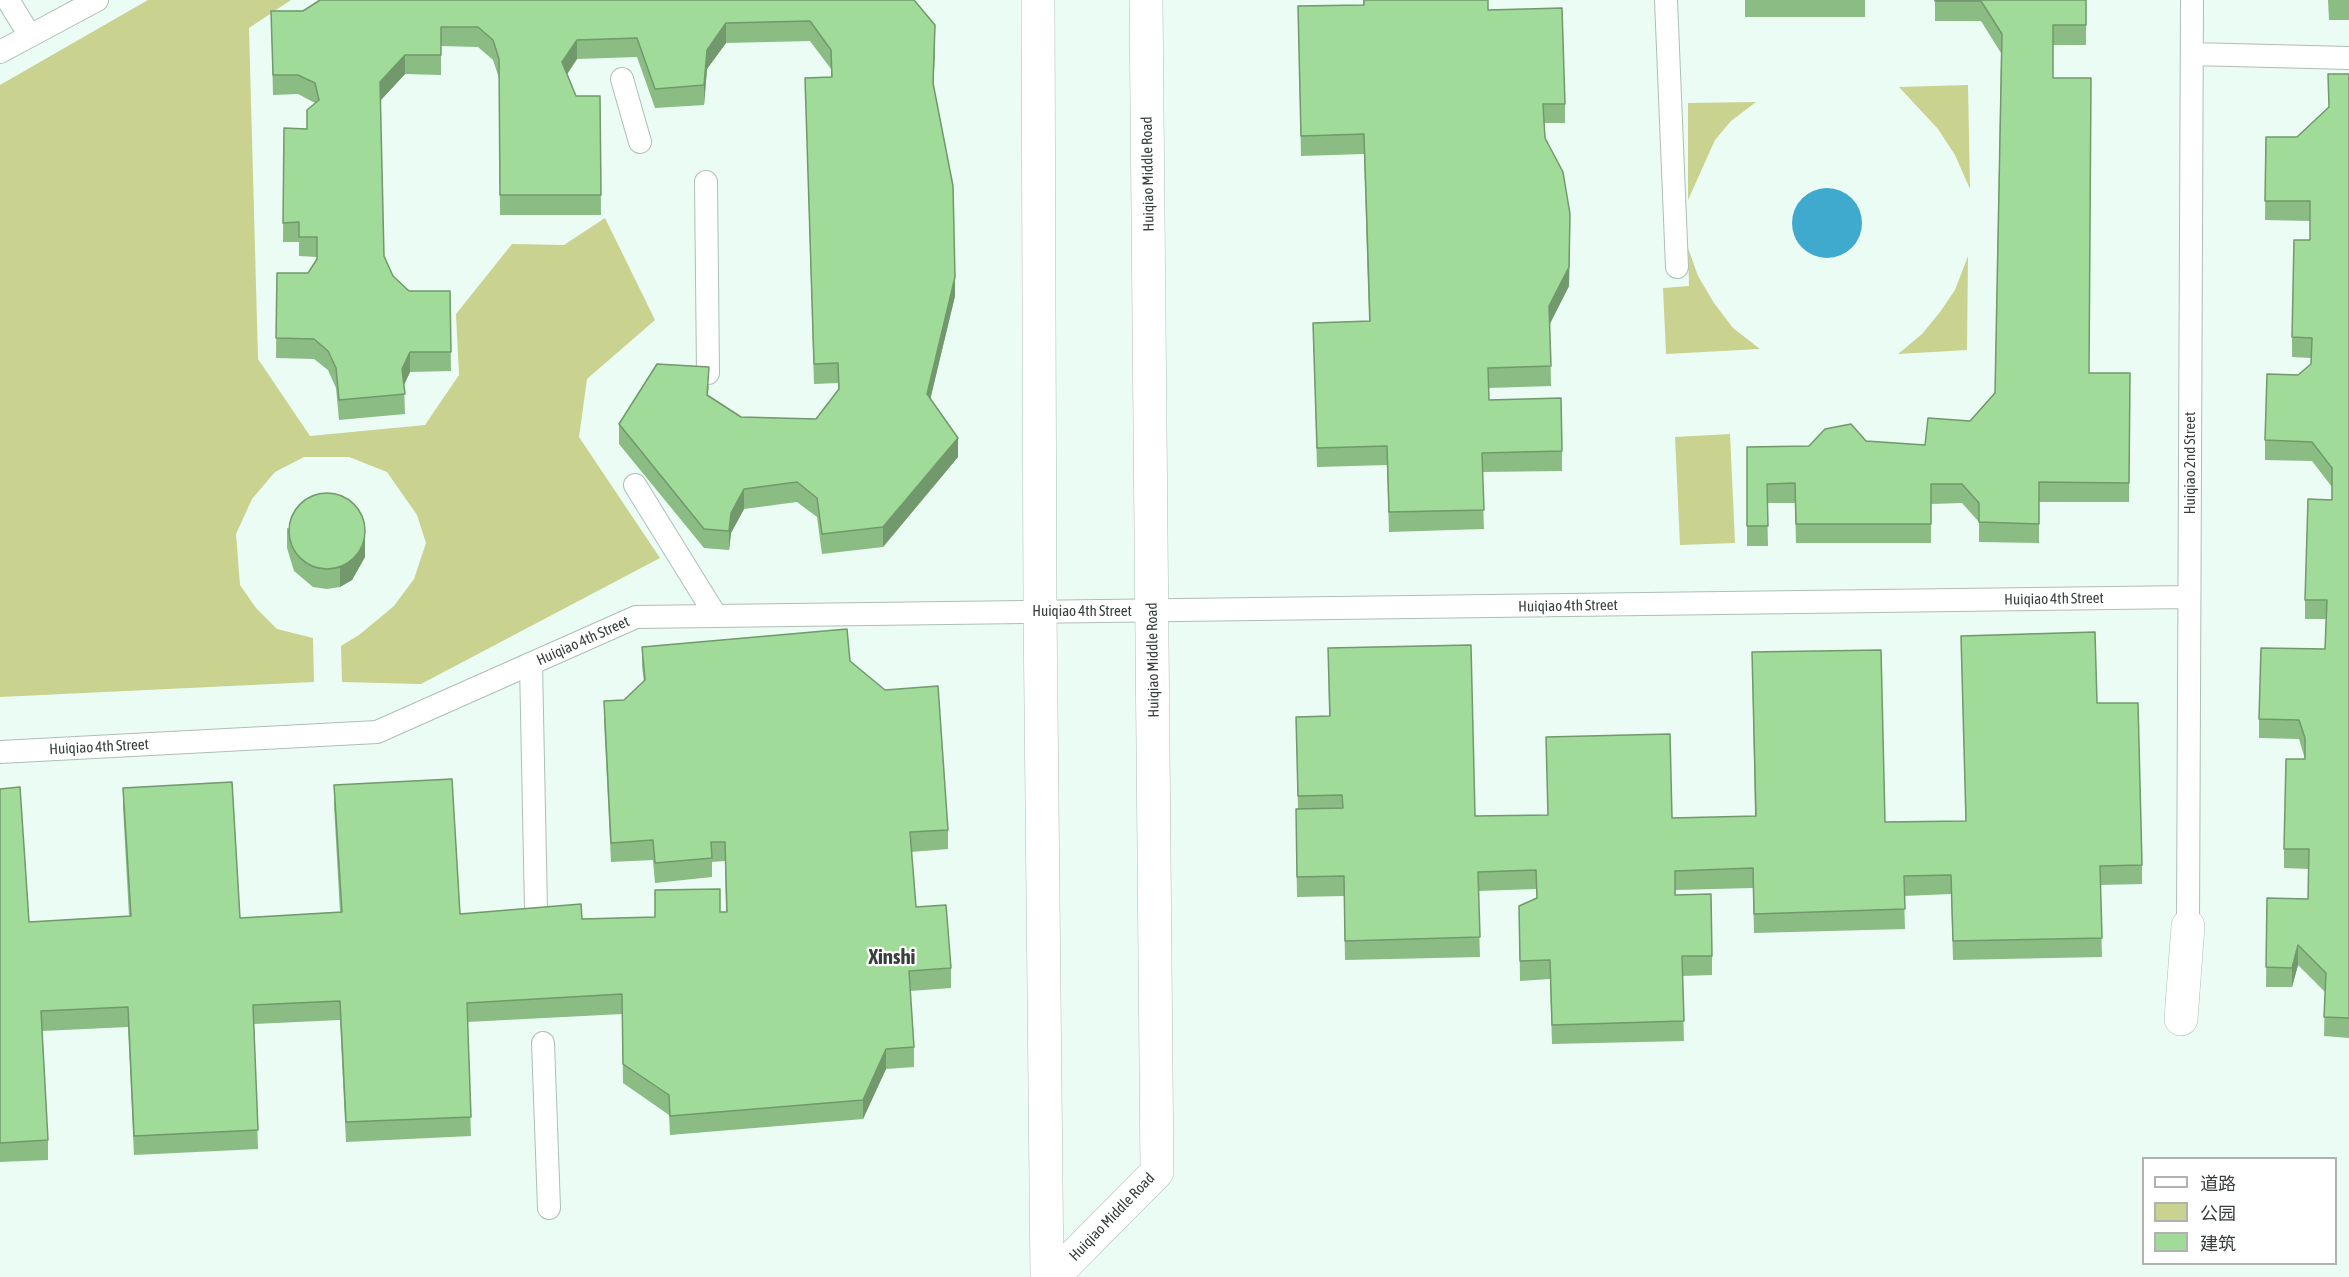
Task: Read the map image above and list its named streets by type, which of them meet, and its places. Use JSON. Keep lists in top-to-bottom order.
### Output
{
  "streets": {
    "street": ["Huiqiao Middle Road"],
    "lane": ["Huiqiao 2nd Street", "Huiqiao 4th Street"]
  },
  "crossings": [
    ["Huiqiao Middle Road", "Huiqiao 4th Street"],
    ["Huiqiao 2nd Street", "Huiqiao 4th Street"]
  ],
  "districts": ["Xinshi"],
  "legend": ["道路", "公园", "建筑"]
}
